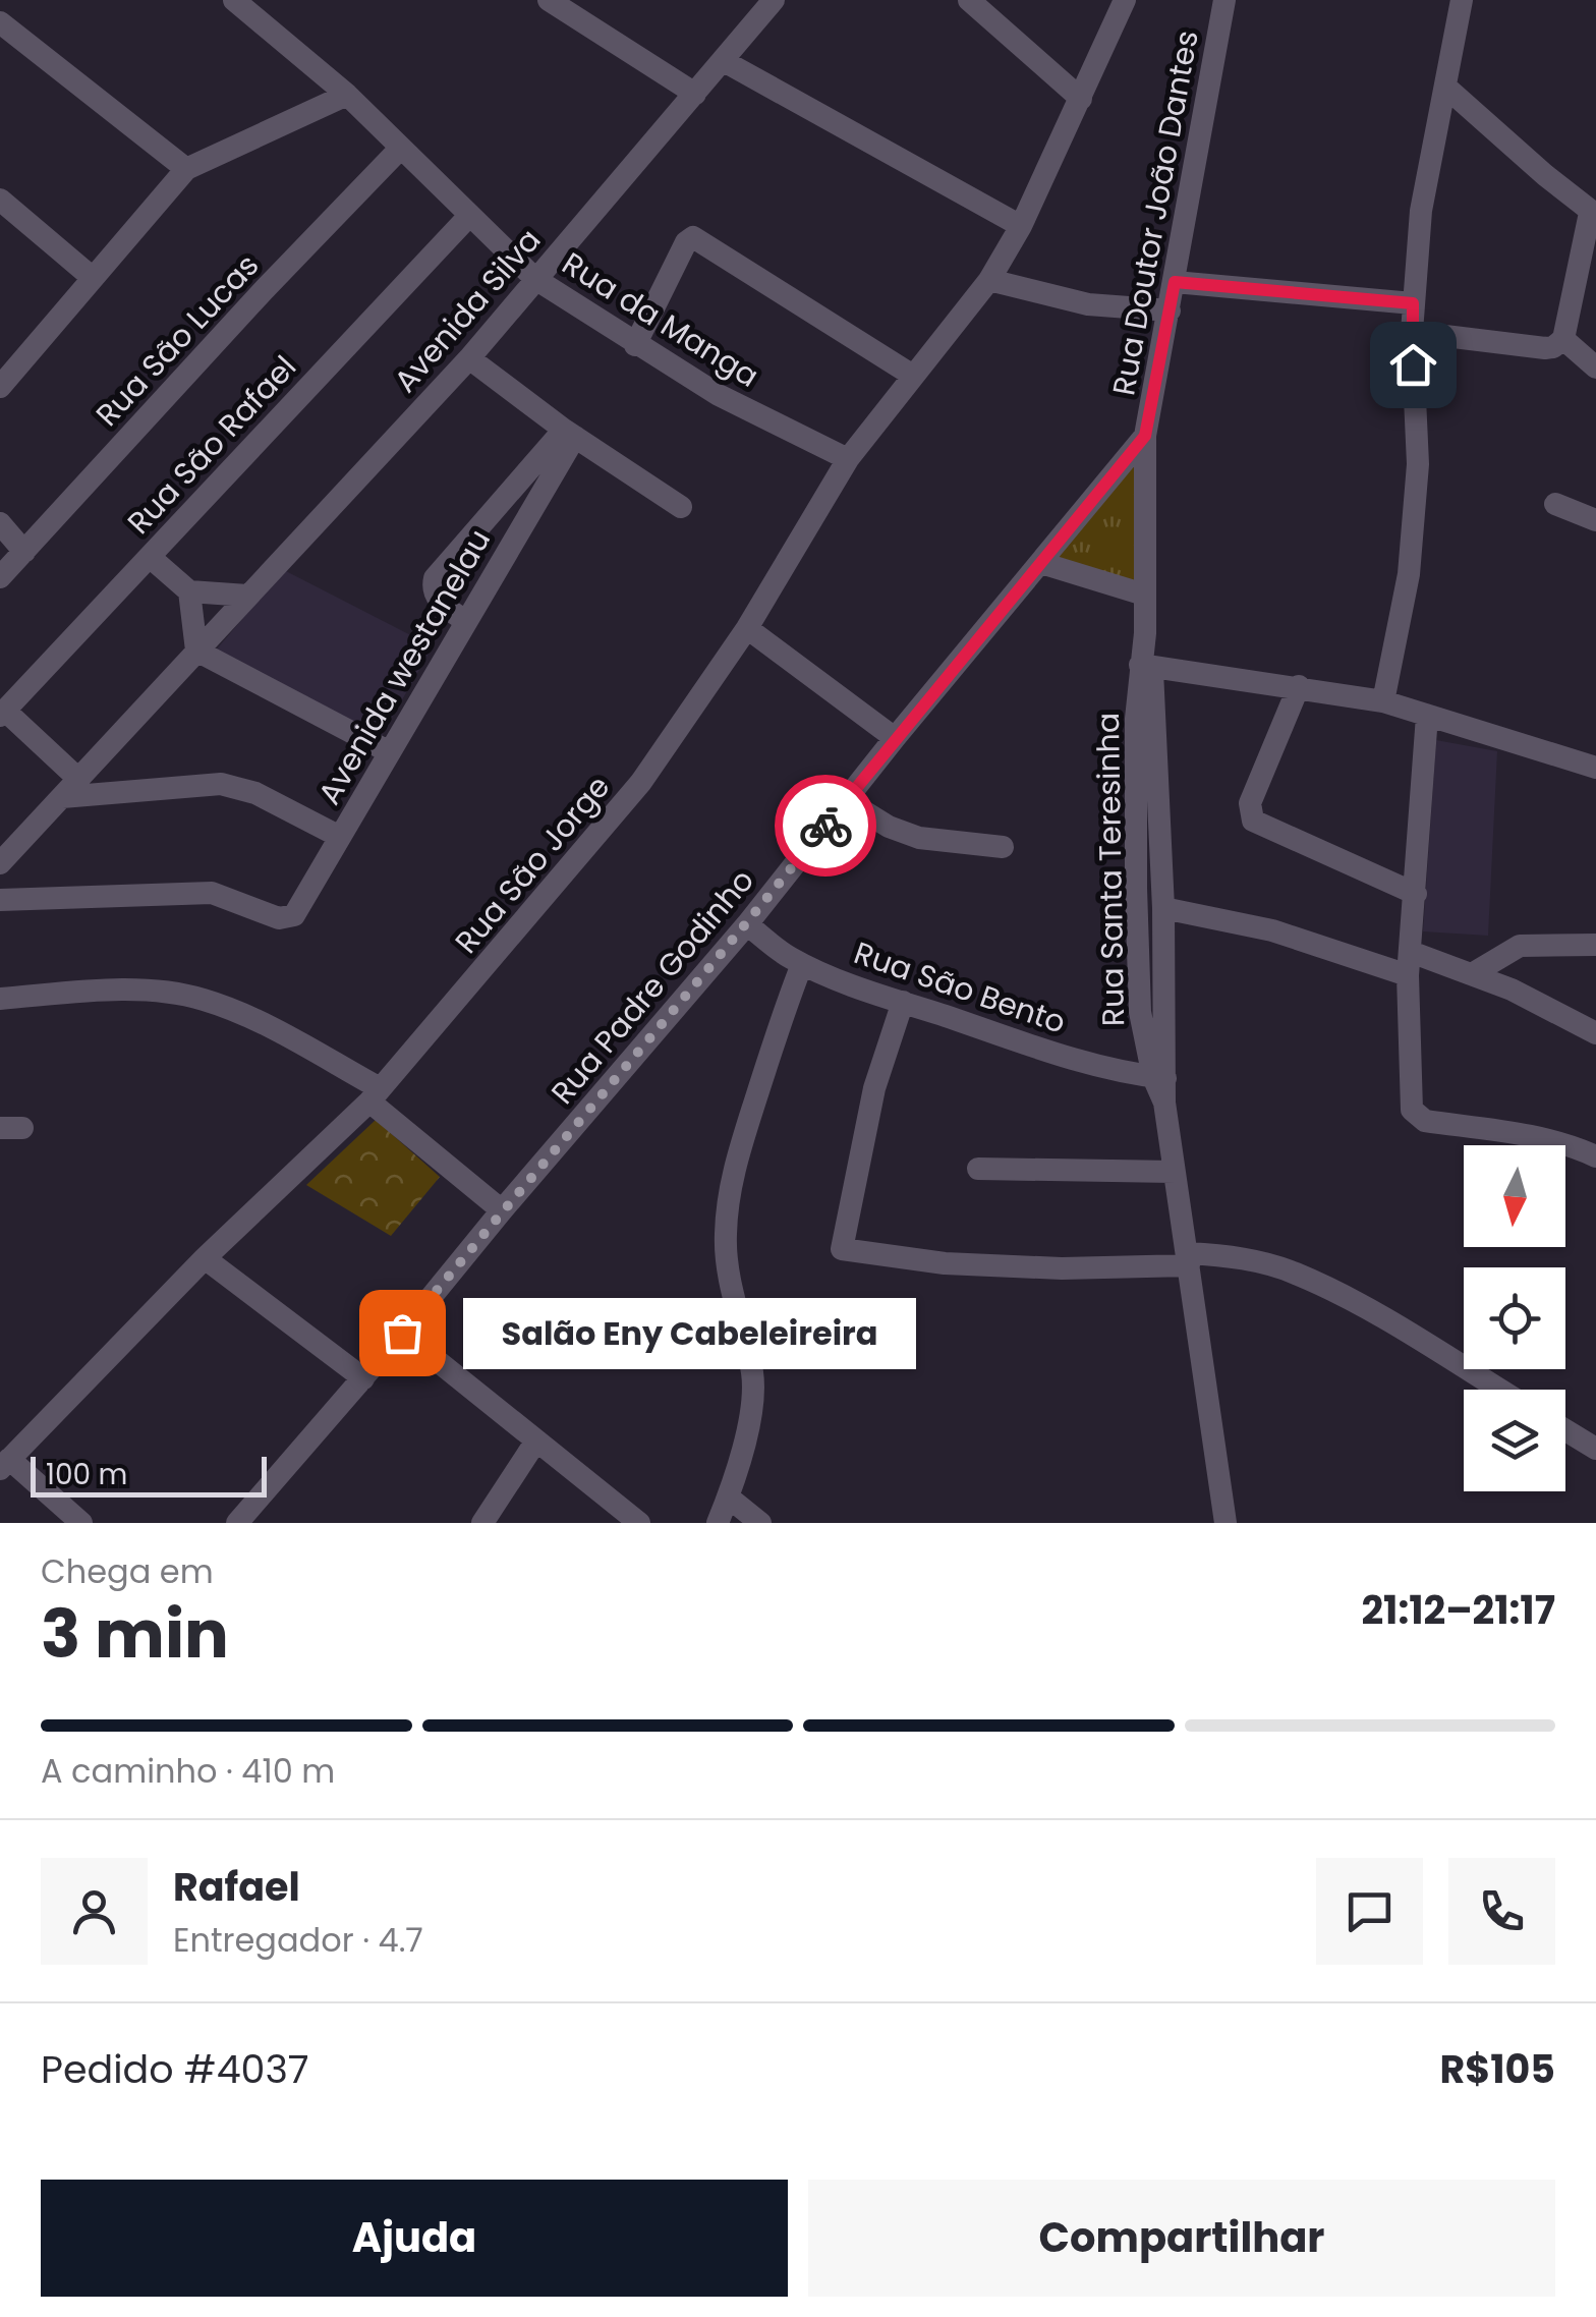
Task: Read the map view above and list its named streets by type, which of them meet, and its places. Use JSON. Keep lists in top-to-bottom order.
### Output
{
  "streets": {
    "street": [
      "Rua Doutor João Dantes",
      "Avenida Silva",
      "Rua da Manga",
      "Rua São Lucas",
      "Rua São Rafael",
      "Avenida westanelau",
      "Rua São Jorge",
      "Rua Santa Teresinha",
      "Rua Padre Godinho",
      "Rua São Bento"
    ]
  },
  "crossings": [
    ["Rua Doutor João Dantes", "Rua Santa Teresinha"],
    ["Rua Doutor João Dantes", "Rua Padre Godinho"],
    ["Avenida Silva", "Rua da Manga"],
    ["Rua da Manga", "Rua São Lucas"],
    ["Rua da Manga", "Rua São Rafael"],
    ["Rua da Manga", "Rua São Jorge"],
    ["Rua Santa Teresinha", "Rua Padre Godinho"],
    ["Rua Santa Teresinha", "Rua São Bento"],
    ["Rua Padre Godinho", "Rua São Bento"]
  ],
  "places": ["Salão Eny Cabeleireira"],
  "scale_bar": "100 m",
  "north": "bottom",
  "page": {
    "bubble": "Salão Eny Cabeleireira",
    "scale": "100 m",
    "heading": ["3 min", "Chega em", "21:12–21:17"],
    "panel": [
      "Rafael",
      "Entregador · 4.7",
      "Pedido #4037",
      "R$105"
    ],
    "bar": "A caminho · 410 m",
    "buttons": ["Ajuda", "Compartilhar"]
  }
}
